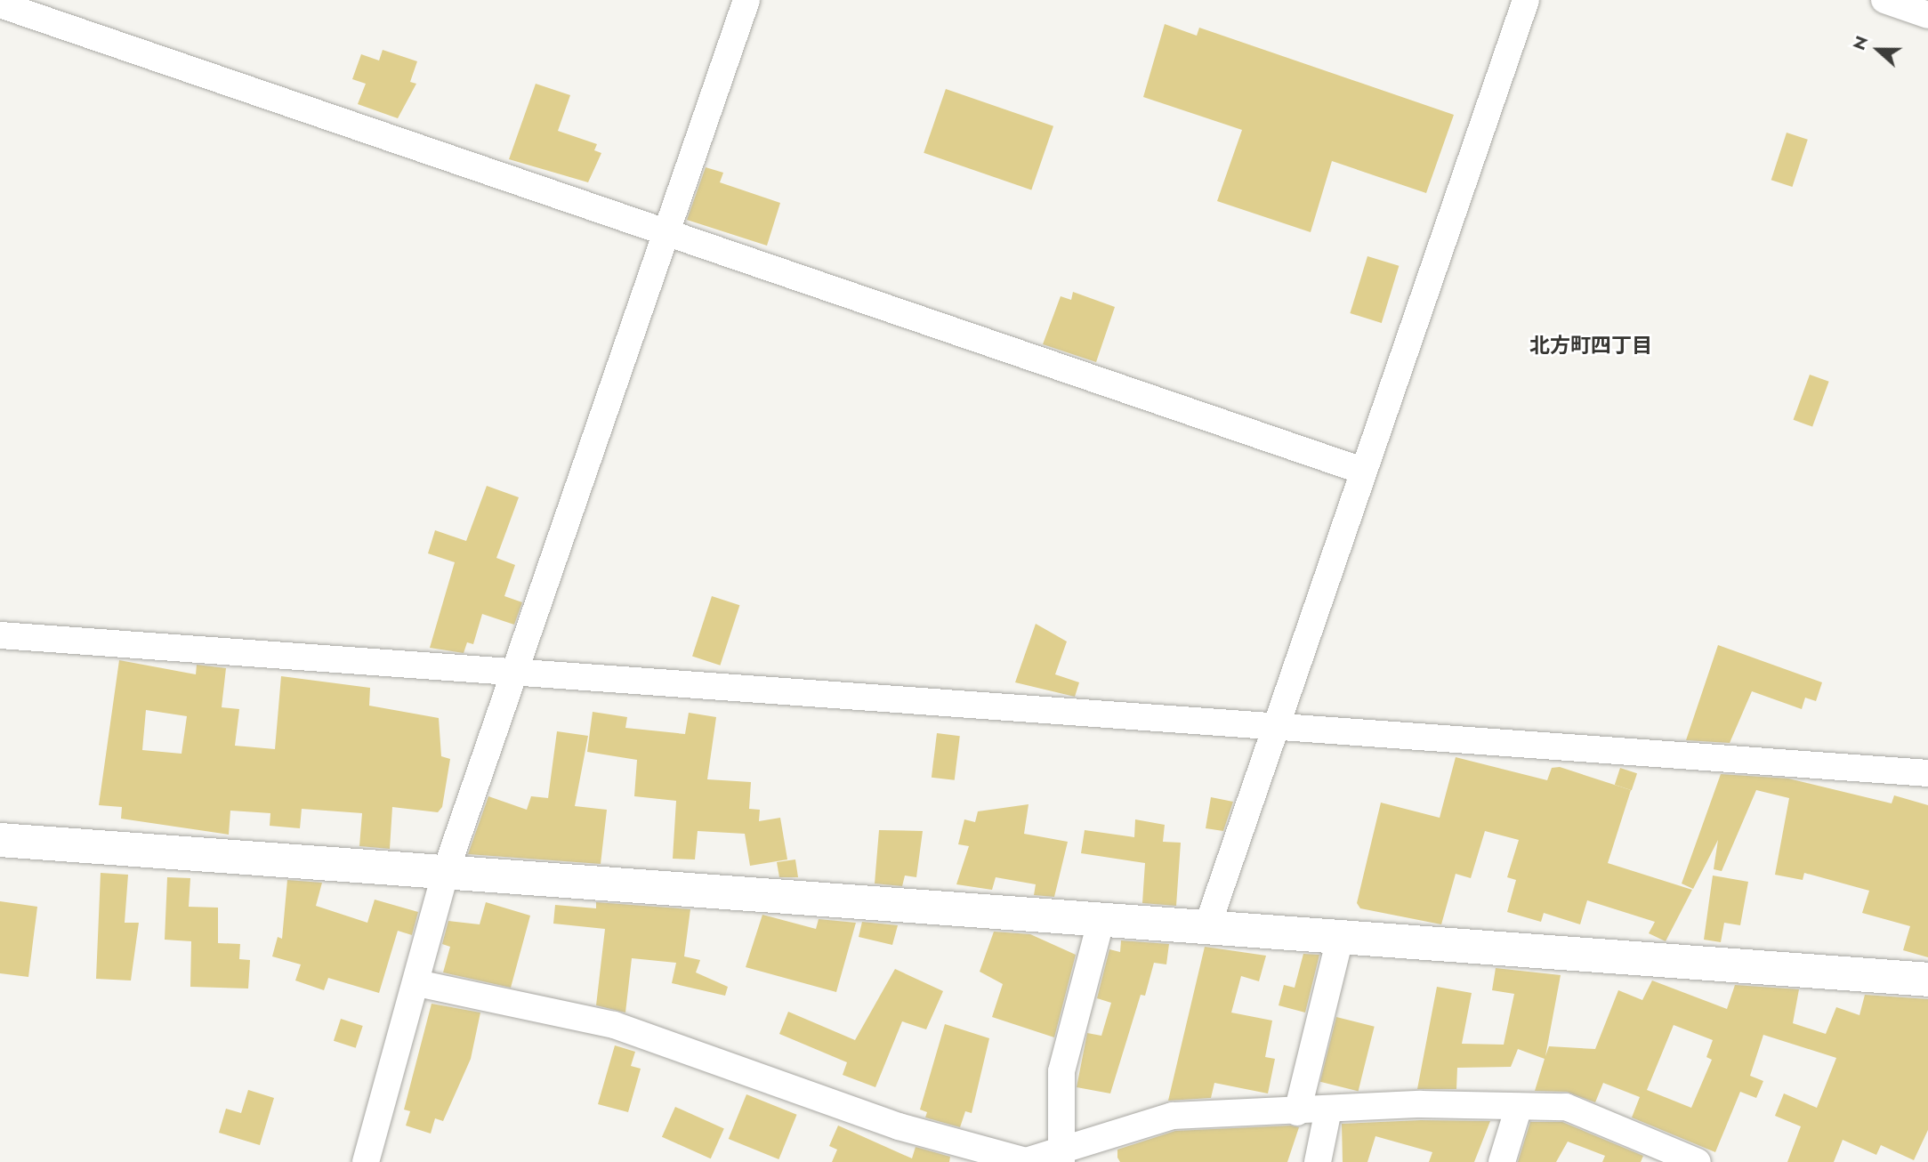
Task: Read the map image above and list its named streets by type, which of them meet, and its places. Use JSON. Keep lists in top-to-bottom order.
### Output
{
  "districts": ["北方町四丁目"],
  "north": "left"
}
